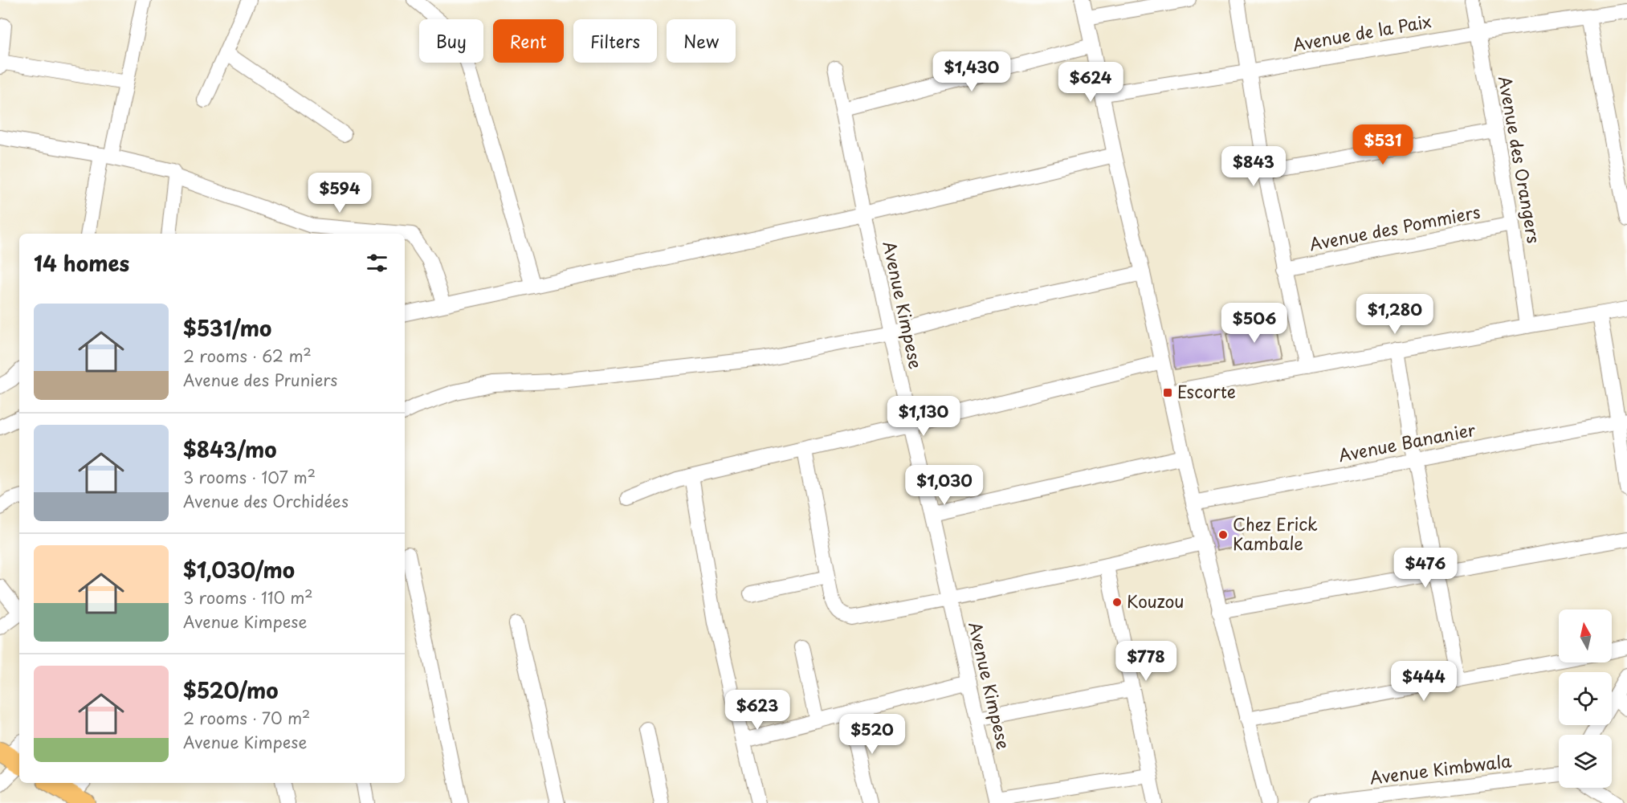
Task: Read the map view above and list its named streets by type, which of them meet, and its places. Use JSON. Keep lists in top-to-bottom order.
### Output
{
  "streets": {
    "street": [
      "Avenue de la Paix",
      "Avenue des Orangers",
      "Avenue des Pommiers",
      "Avenue Kimpese",
      "Avenue Bananier",
      "Avenue Kimbwala"
    ]
  },
  "crossings": [
    ["Avenue de la Paix", "Avenue des Orangers"],
    ["Avenue des Orangers", "Avenue des Pommiers"]
  ],
  "places": {
    "transit": ["Escorte"],
    "other": ["Chez Erick Kambale", "Kouzou"]
  },
  "north": "top",
  "page": {
    "chip": [
      "Buy",
      "Rent",
      "Filters",
      "New"
    ],
    "price": [
      "$1,430",
      "$624",
      "$531",
      "$843",
      "$594",
      "$1,280",
      "$506",
      "$1,130",
      "$1,030",
      "$476",
      "$778",
      "$444",
      "$623",
      "$520"
    ],
    "heading": "14 homes",
    "list": [
      {
        "name": "$531/mo",
        "note": "2 rooms · 62 m² · Avenue des Pruniers"
      },
      {
        "name": "$843/mo",
        "note": "3 rooms · 107 m² · Avenue des Orchidées"
      },
      {
        "name": "$1,030/mo",
        "note": "3 rooms · 110 m² · Avenue Kimpese"
      },
      {
        "name": "$520/mo",
        "note": "2 rooms · 70 m² · Avenue Kimpese"
      }
    ]
  }
}
